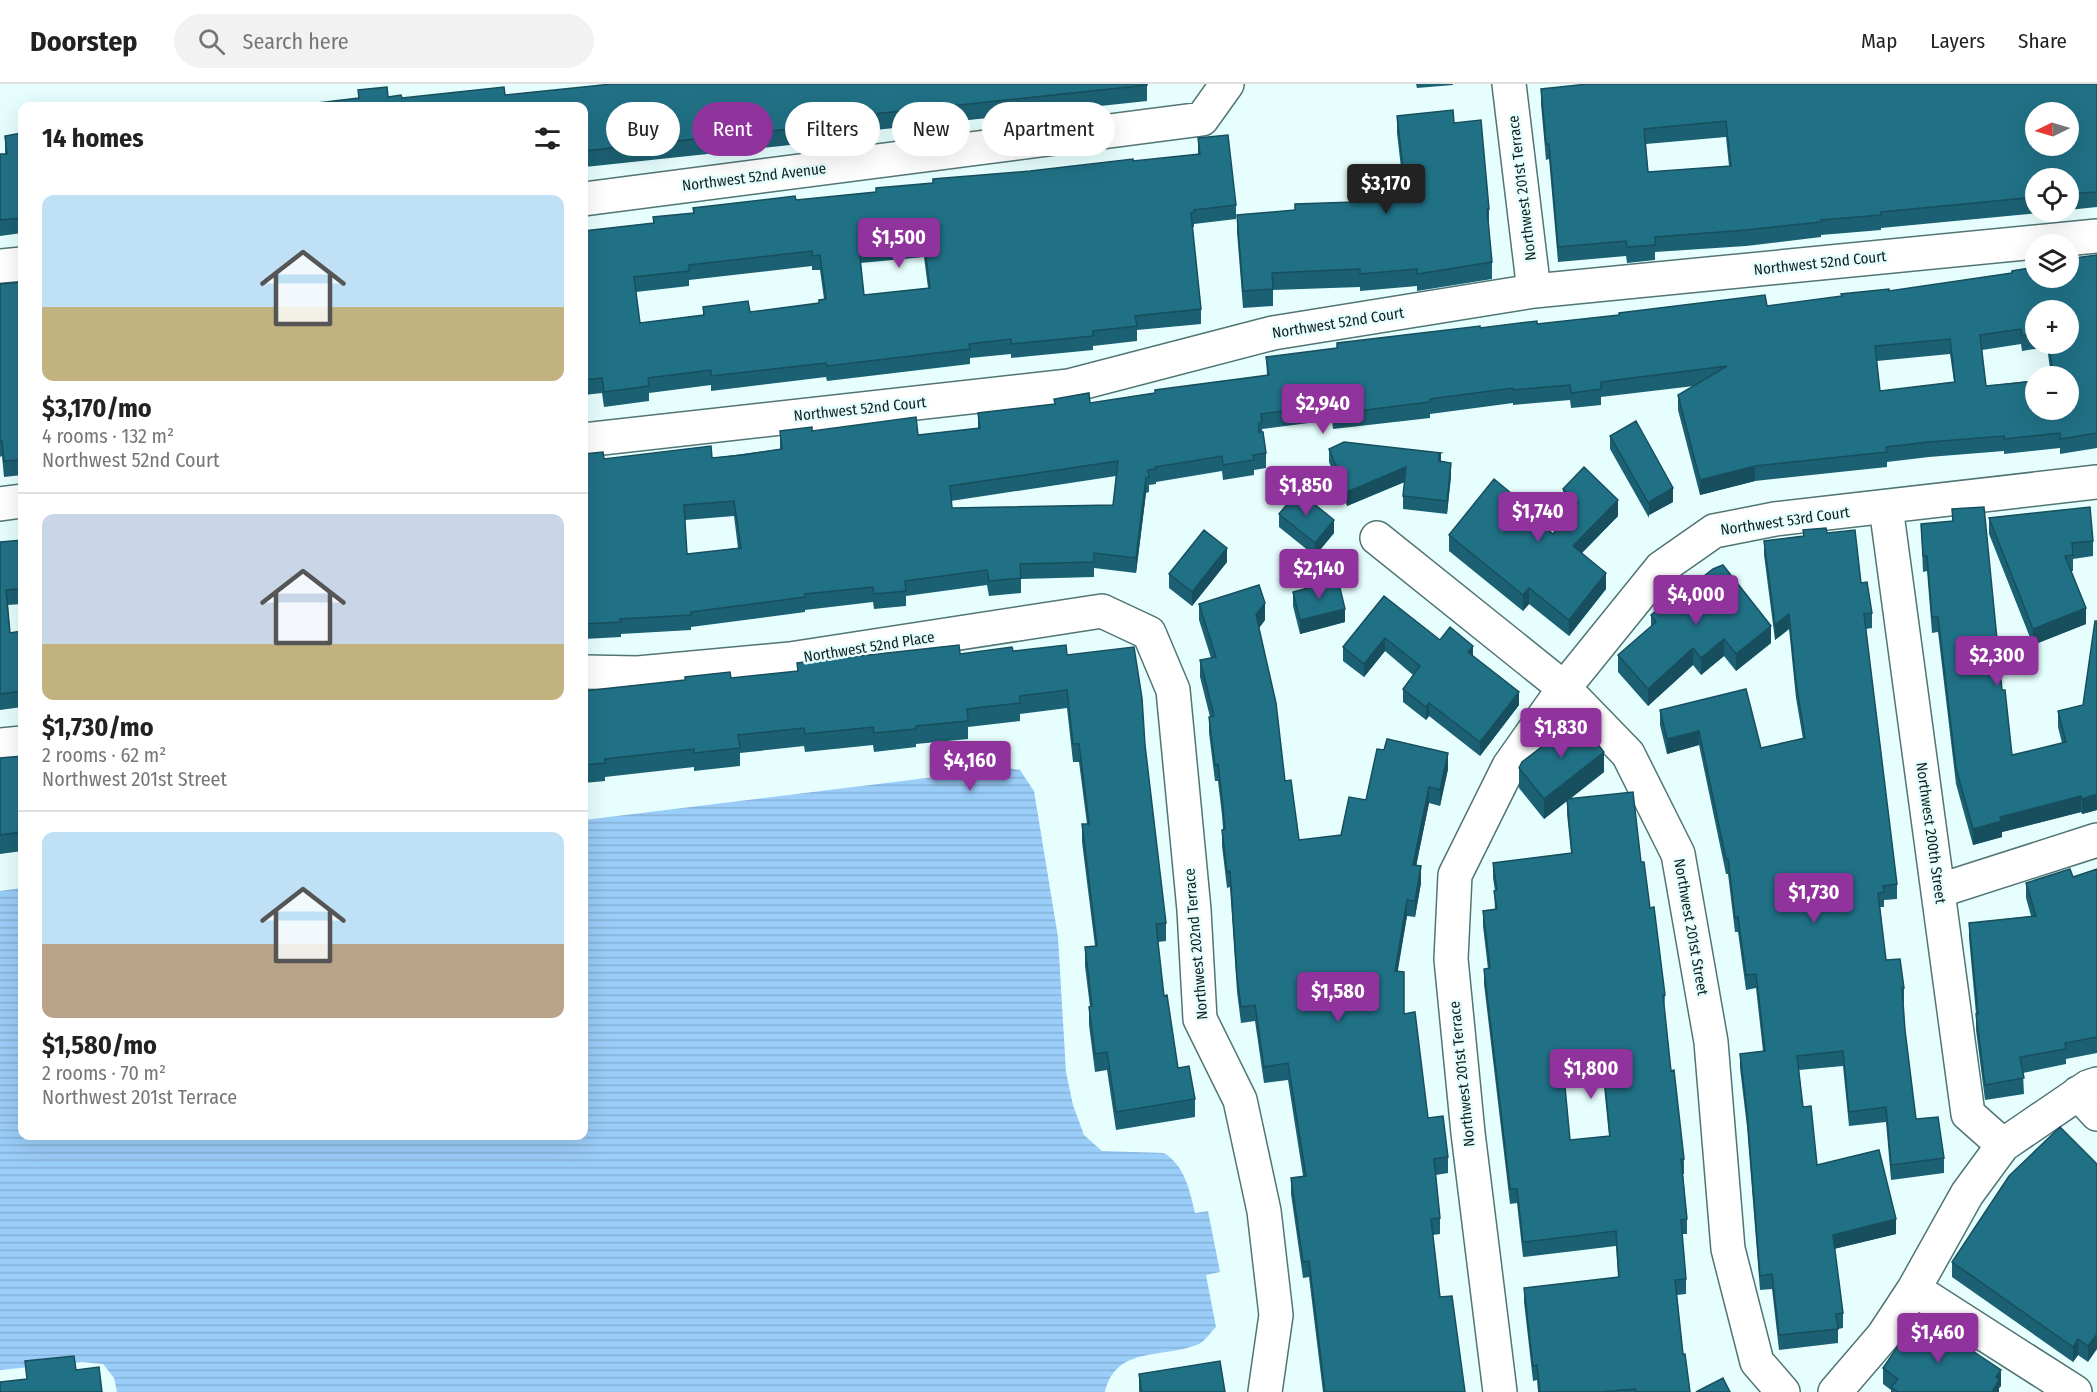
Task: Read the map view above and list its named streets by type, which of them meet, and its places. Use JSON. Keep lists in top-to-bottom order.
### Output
{
  "streets": {
    "street": [
      "Northwest 52nd Avenue",
      "Northwest 201st Terrace",
      "Northwest 52nd Court",
      "Northwest 53rd Court",
      "Northwest 52nd Place",
      "Northwest 200th Street",
      "Northwest 201st Street",
      "Northwest 202nd Terrace"
    ]
  },
  "crossings": [
    ["Northwest 201st Terrace", "Northwest 52nd Court"],
    ["Northwest 201st Terrace", "Northwest 53rd Court"],
    ["Northwest 53rd Court", "Northwest 200th Street"],
    ["Northwest 53rd Court", "Northwest 201st Street"],
    ["Northwest 52nd Place", "Northwest 202nd Terrace"]
  ],
  "north": "left",
  "page": {
    "header": "Doorstep",
    "search": "Search here",
    "nav": ["Map", "Layers", "Share"],
    "map_buttons": ["+", "−"],
    "chip": [
      "Buy",
      "Rent",
      "Filters",
      "New",
      "Apartment"
    ],
    "heading": "14 homes",
    "price": [
      "$3,170",
      "$1,500",
      "$2,940",
      "$1,850",
      "$1,740",
      "$2,140",
      "$4,000",
      "$2,300",
      "$1,830",
      "$4,160",
      "$1,730",
      "$1,580",
      "$1,800",
      "$1,460"
    ],
    "list": [
      {
        "name": "$3,170/mo",
        "note": "4 rooms · 132 m² · Northwest 52nd Court"
      },
      {
        "name": "$1,730/mo",
        "note": "2 rooms · 62 m² · Northwest 201st Street"
      },
      {
        "name": "$1,580/mo",
        "note": "2 rooms · 70 m² · Northwest 201st Terrace"
      }
    ]
  }
}
